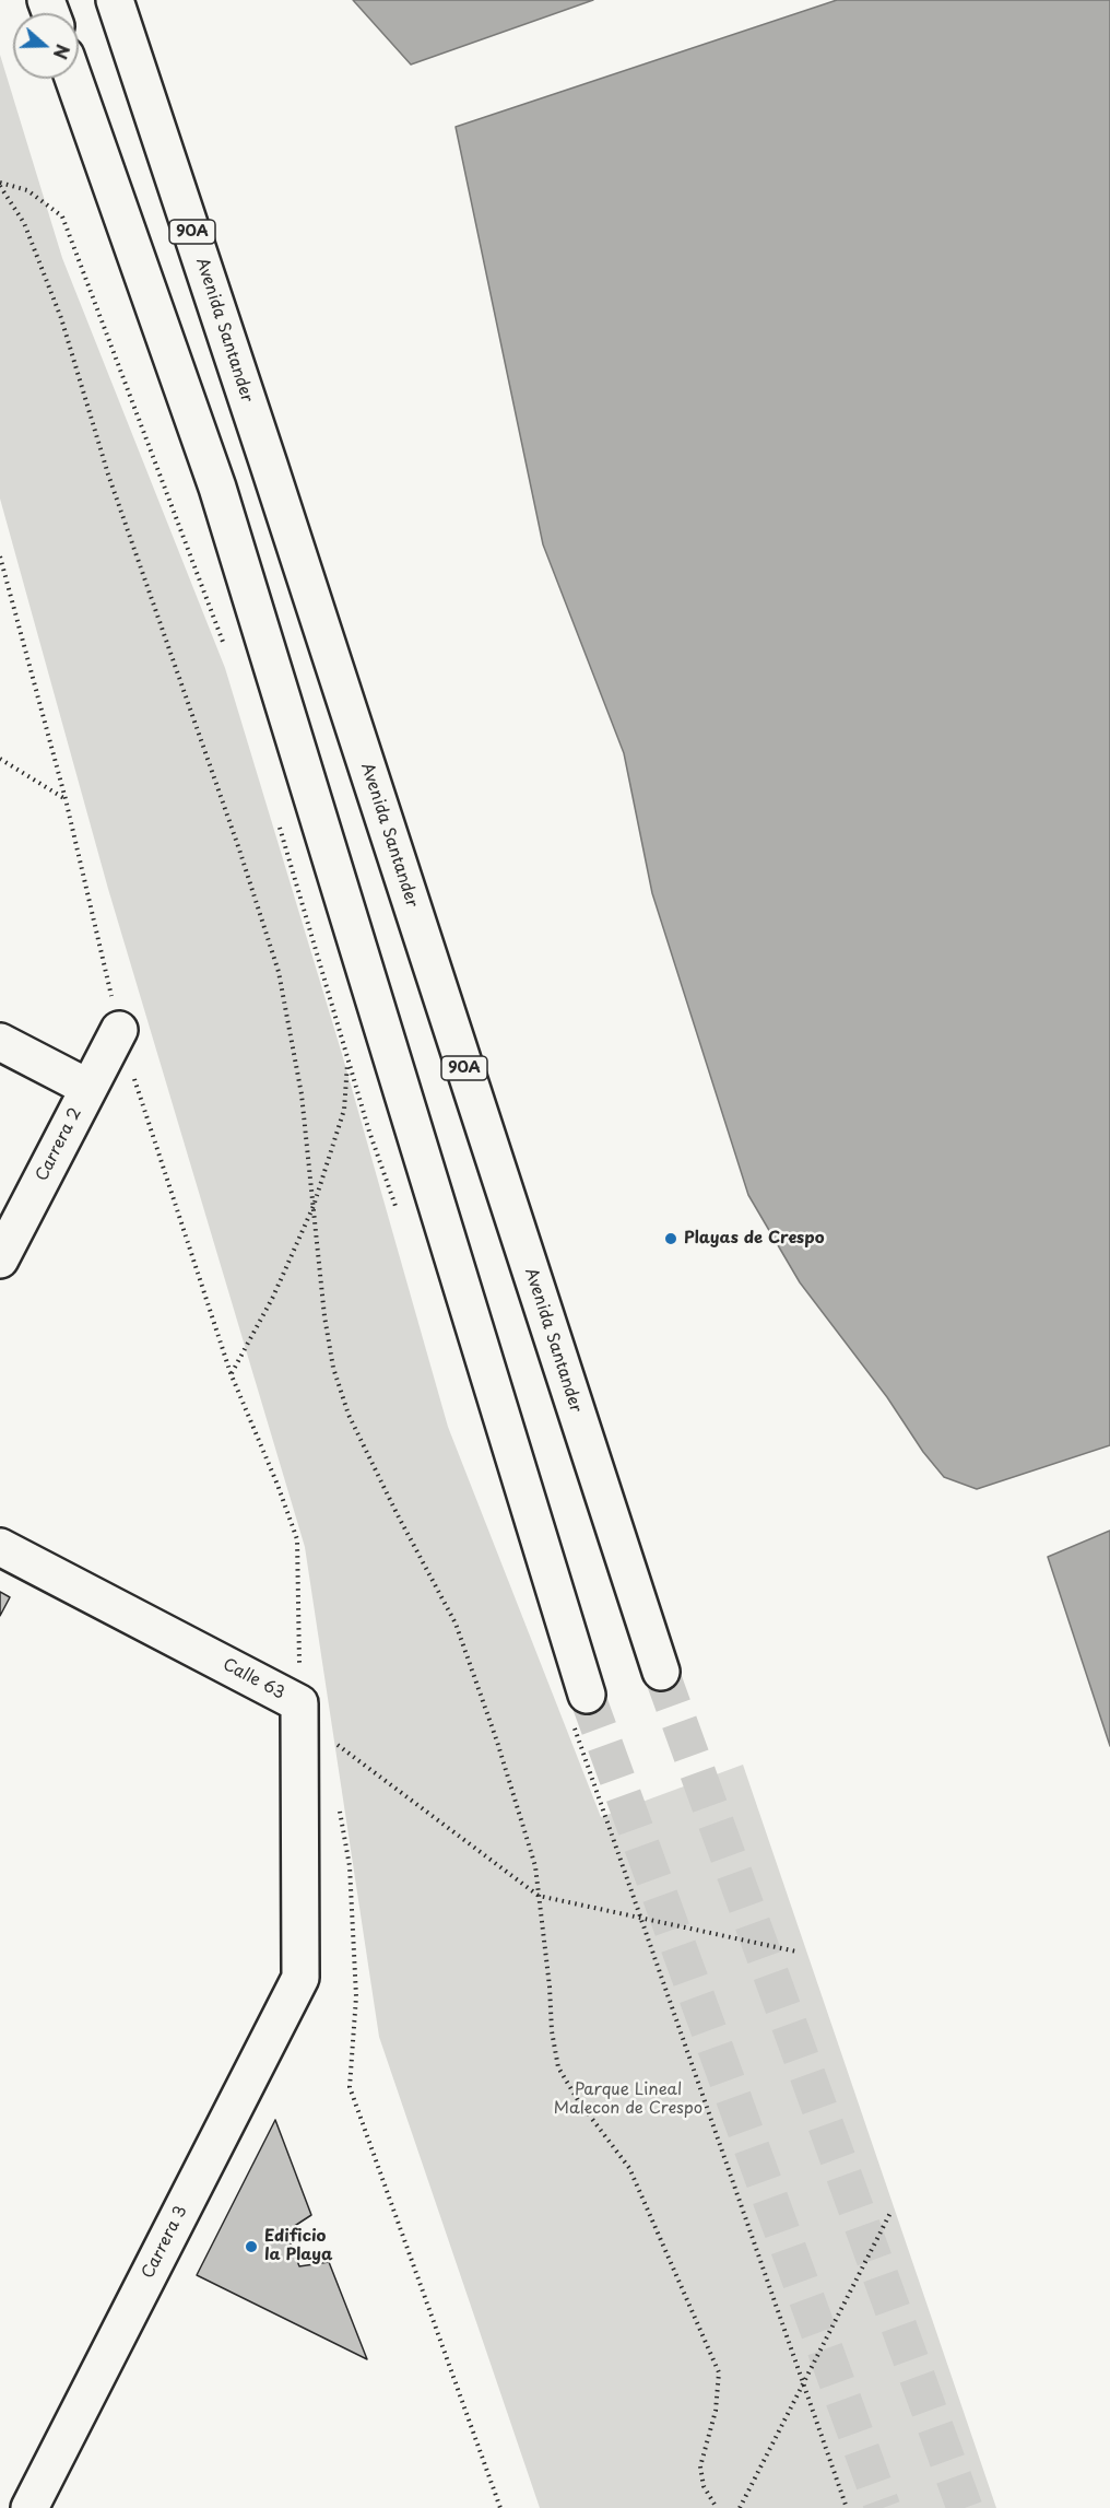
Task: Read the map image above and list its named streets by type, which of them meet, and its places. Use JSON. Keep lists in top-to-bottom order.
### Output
{
  "streets": {
    "main road": [
      "90A",
      "Avenida Santander",
      "Carrera 2",
      "Calle 63",
      "Carrera 3"
    ]
  },
  "crossings": [
    ["Calle 63", "Carrera 3"]
  ],
  "parks": ["Parque Lineal Malecon de Crespo"],
  "places": ["Playas de Crespo", "Edificio la Playa"],
  "north": "right"
}
